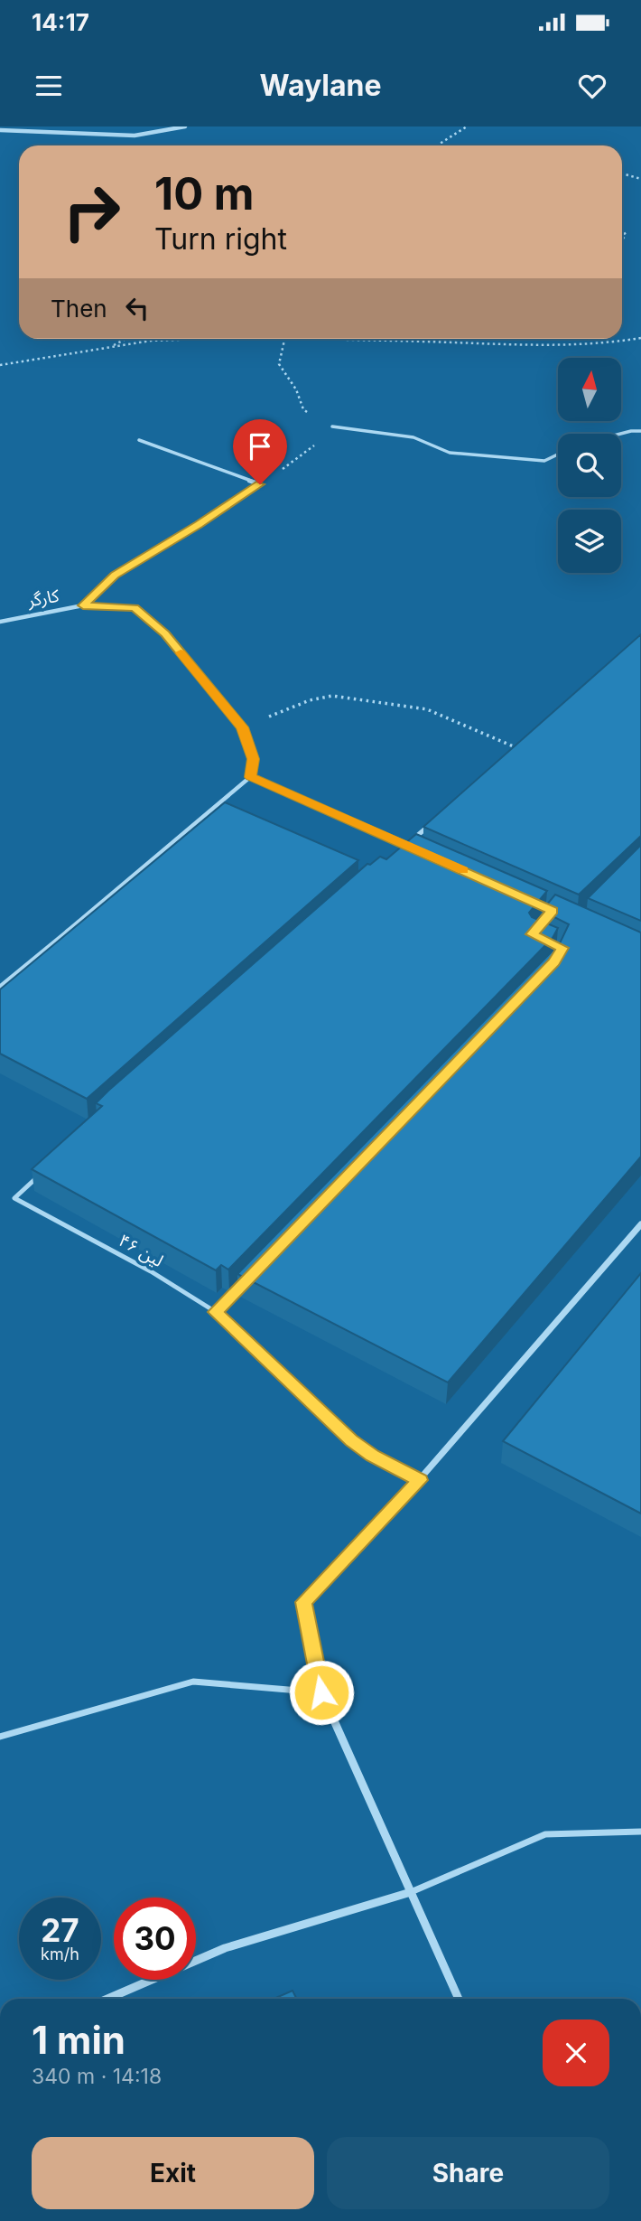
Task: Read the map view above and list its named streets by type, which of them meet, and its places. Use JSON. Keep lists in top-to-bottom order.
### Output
{
  "streets": {
    "street": ["کارگر"],
    "lane": ["لین ۴۶"]
  },
  "north": "top",
  "page": {
    "status": "14:17",
    "header": "Waylane",
    "turn": ["10 m", "Turn right"],
    "then": "Then",
    "speed": "27 km/h",
    "limit": "30",
    "heading": ["1 min", "340 m · 14:18"],
    "buttons": ["Exit", "Share"]
  }
}
